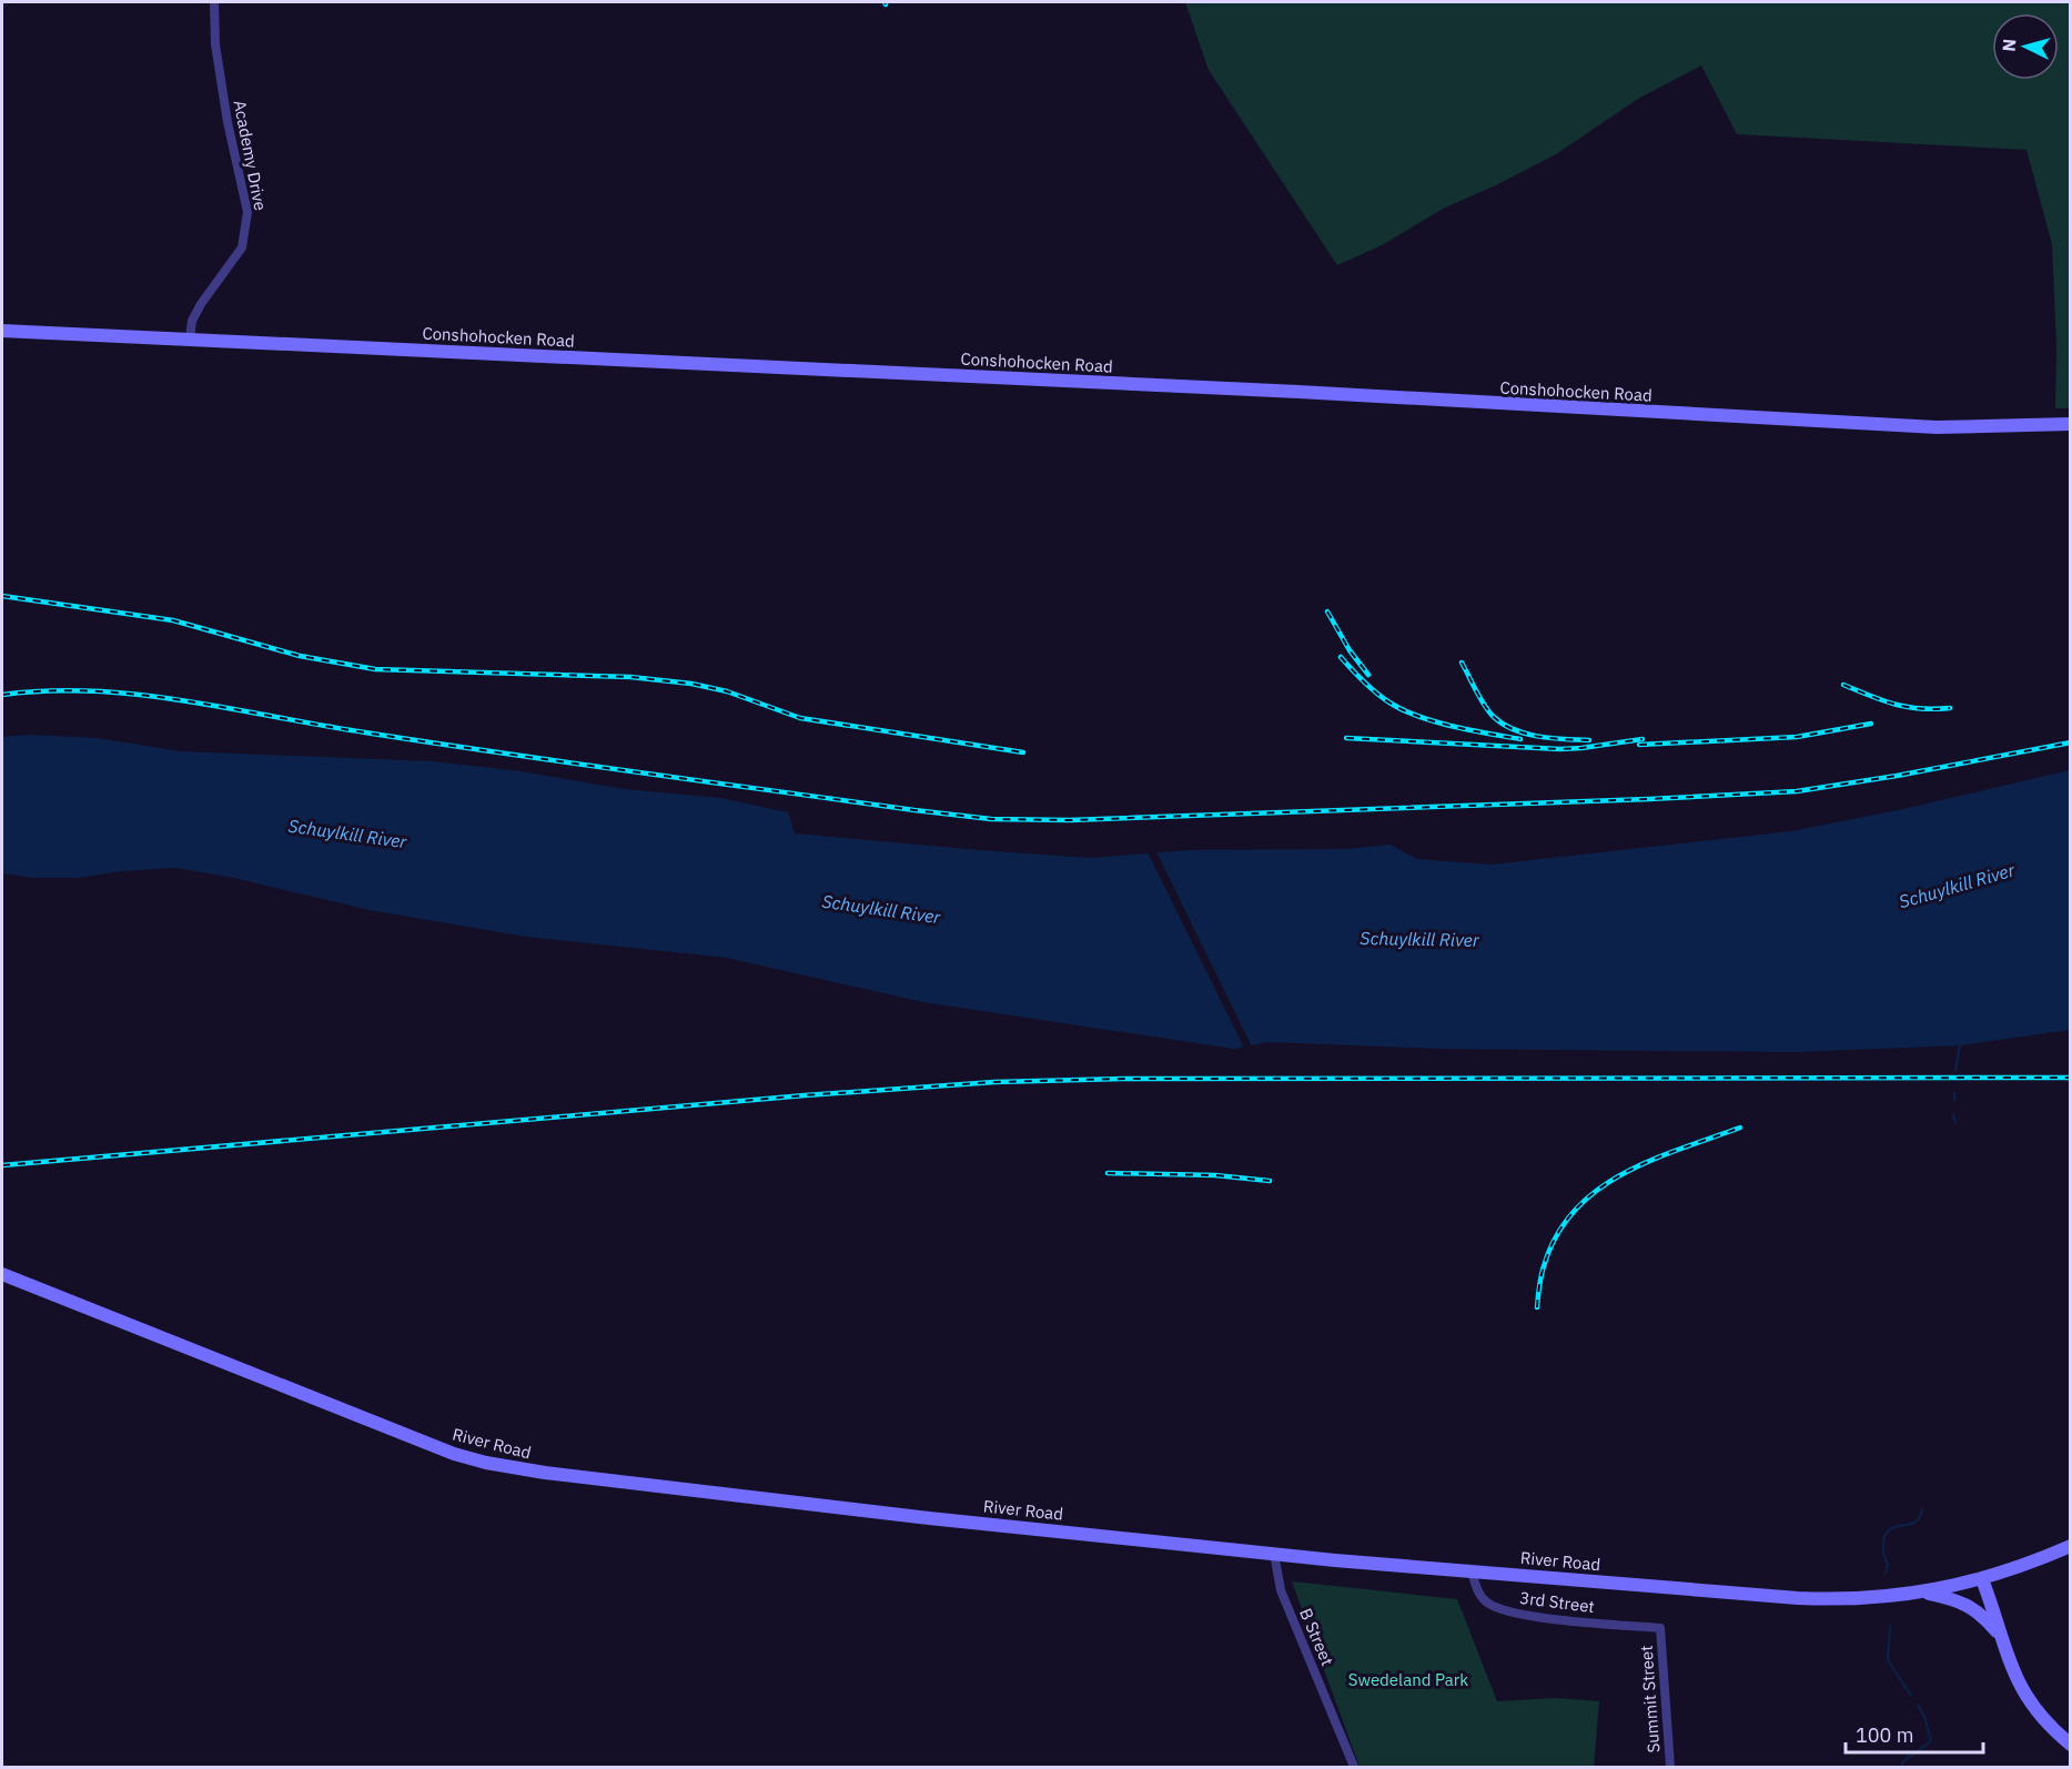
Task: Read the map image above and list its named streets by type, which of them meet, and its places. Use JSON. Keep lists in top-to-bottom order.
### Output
{
  "streets": {
    "main road": ["Conshohocken Road", "River Road"],
    "street": [
      "Academy Drive",
      "3rd Street",
      "B Street",
      "Summit Street"
    ]
  },
  "crossings": [
    ["Academy Drive", "Conshohocken Road"],
    ["River Road", "3rd Street"],
    ["River Road", "B Street"],
    ["3rd Street", "Summit Street"]
  ],
  "water": ["Schuylkill River"],
  "parks": ["Swedeland Park"],
  "scale_bar": "100 m",
  "north": "left"
}
